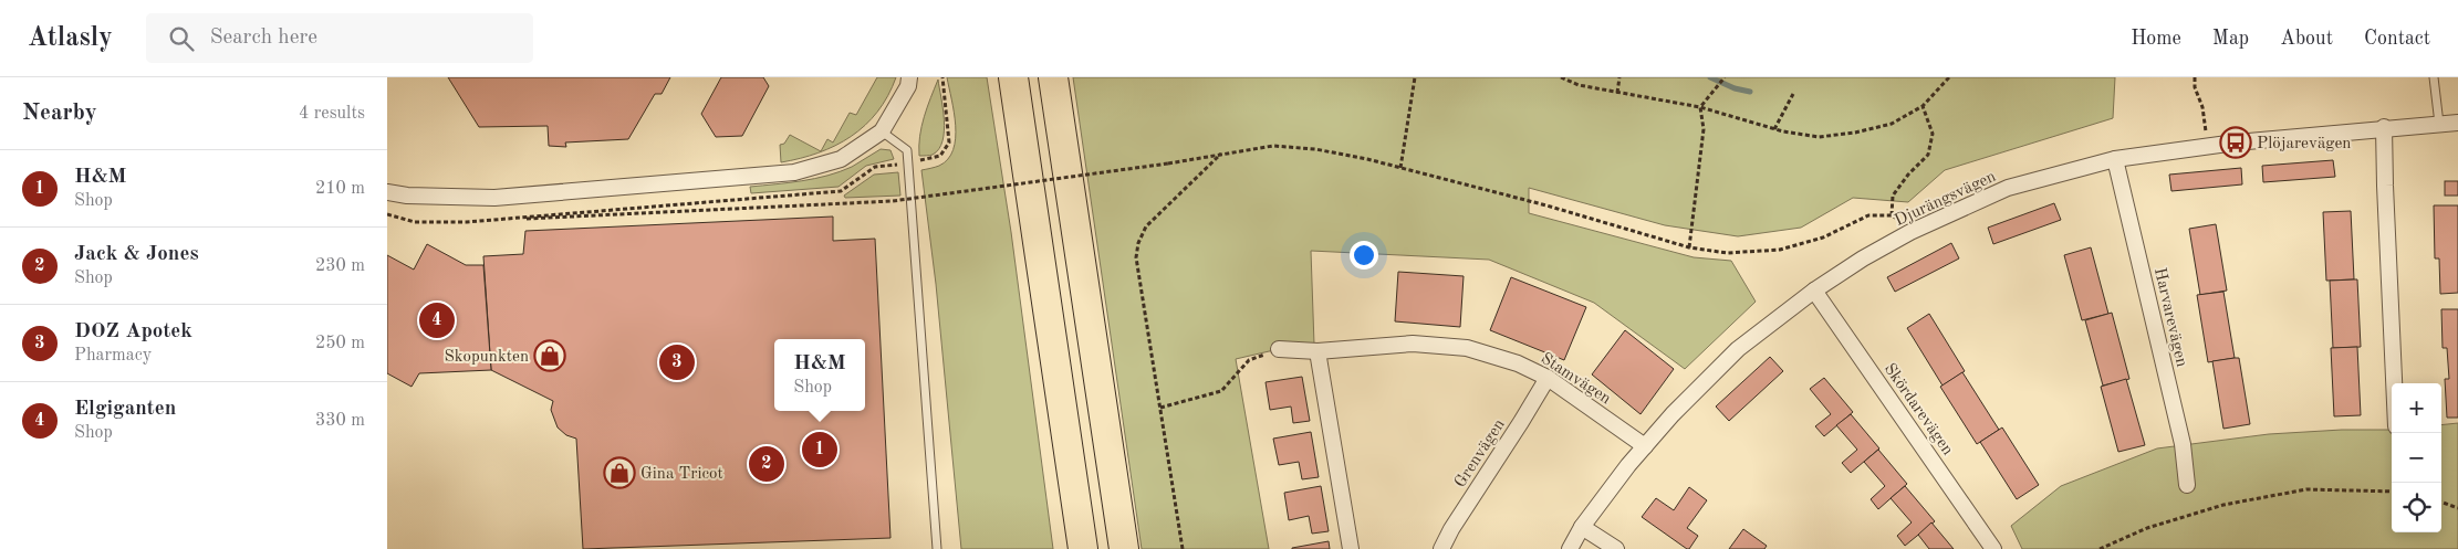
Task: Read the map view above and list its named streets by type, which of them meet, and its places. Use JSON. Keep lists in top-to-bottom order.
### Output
{
  "streets": {
    "street": [
      "Djurängsvägen",
      "Harvarevägen",
      "Stamvägen",
      "Skördarevägen",
      "Grenvägen"
    ]
  },
  "crossings": [
    ["Djurängsvägen", "Harvarevägen"],
    ["Djurängsvägen", "Stamvägen"],
    ["Djurängsvägen", "Skördarevägen"],
    ["Stamvägen", "Grenvägen"]
  ],
  "places": {
    "bus stop": ["Plöjarevägen"],
    "shop": ["Skopunkten", "Gina Tricot"]
  },
  "page": {
    "header": "Atlasly",
    "search": "Search here",
    "nav": [
      "Home",
      "Map",
      "About",
      "Contact"
    ],
    "heading": ["Nearby", "4 results"],
    "list": [
      {
        "mark": "1",
        "name": "H&M",
        "note": "Shop",
        "value": "210 m"
      },
      {
        "mark": "2",
        "name": "Jack & Jones",
        "note": "Shop",
        "value": "230 m"
      },
      {
        "mark": "3",
        "name": "DOZ Apotek",
        "note": "Pharmacy",
        "value": "250 m"
      },
      {
        "mark": "4",
        "name": "Elgiganten",
        "note": "Shop",
        "value": "330 m"
      }
    ],
    "pins": [
      "4",
      "3",
      "1",
      "2"
    ],
    "popup": ["H&M", "Shop"],
    "map_buttons": ["+", "−"]
  }
}
